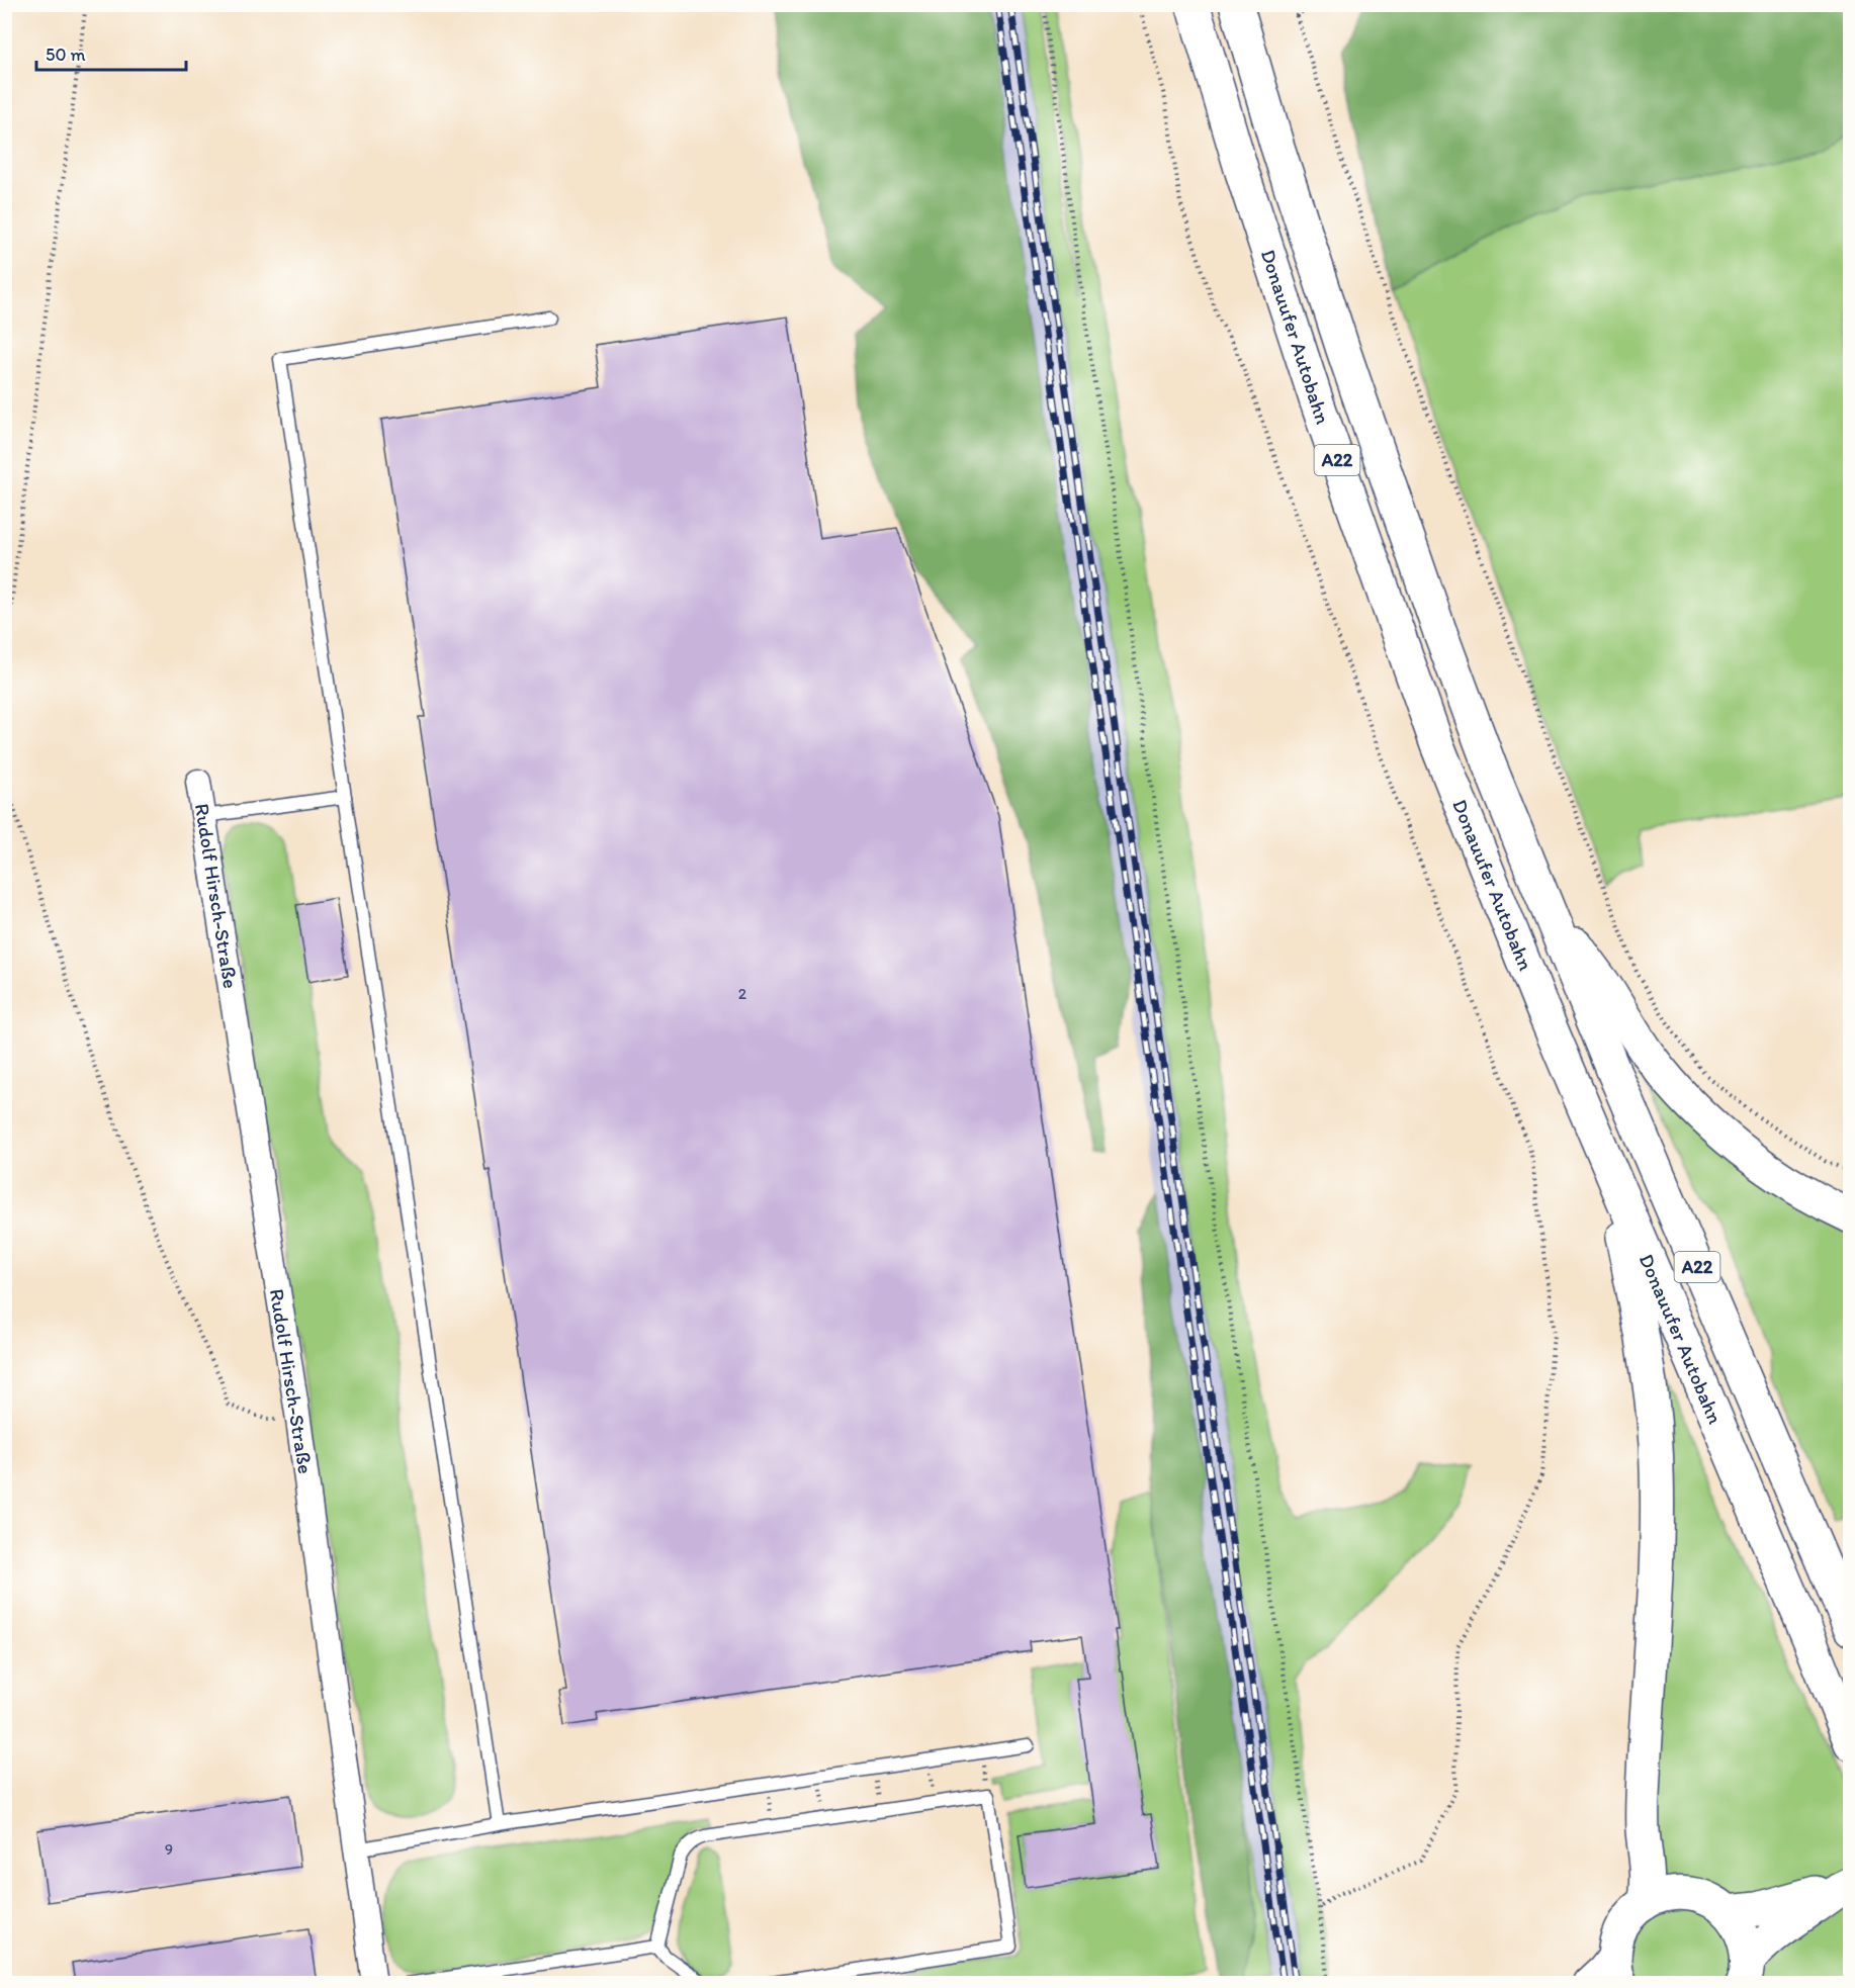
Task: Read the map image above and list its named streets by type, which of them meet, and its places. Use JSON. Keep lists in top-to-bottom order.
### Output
{
  "streets": {
    "main road": ["Donauufer Autobahn", "A22"],
    "street": ["Rudolf Hirsch-Straße"]
  },
  "house_numbers": ["2", "9"],
  "scale_bar": "50 m"
}
